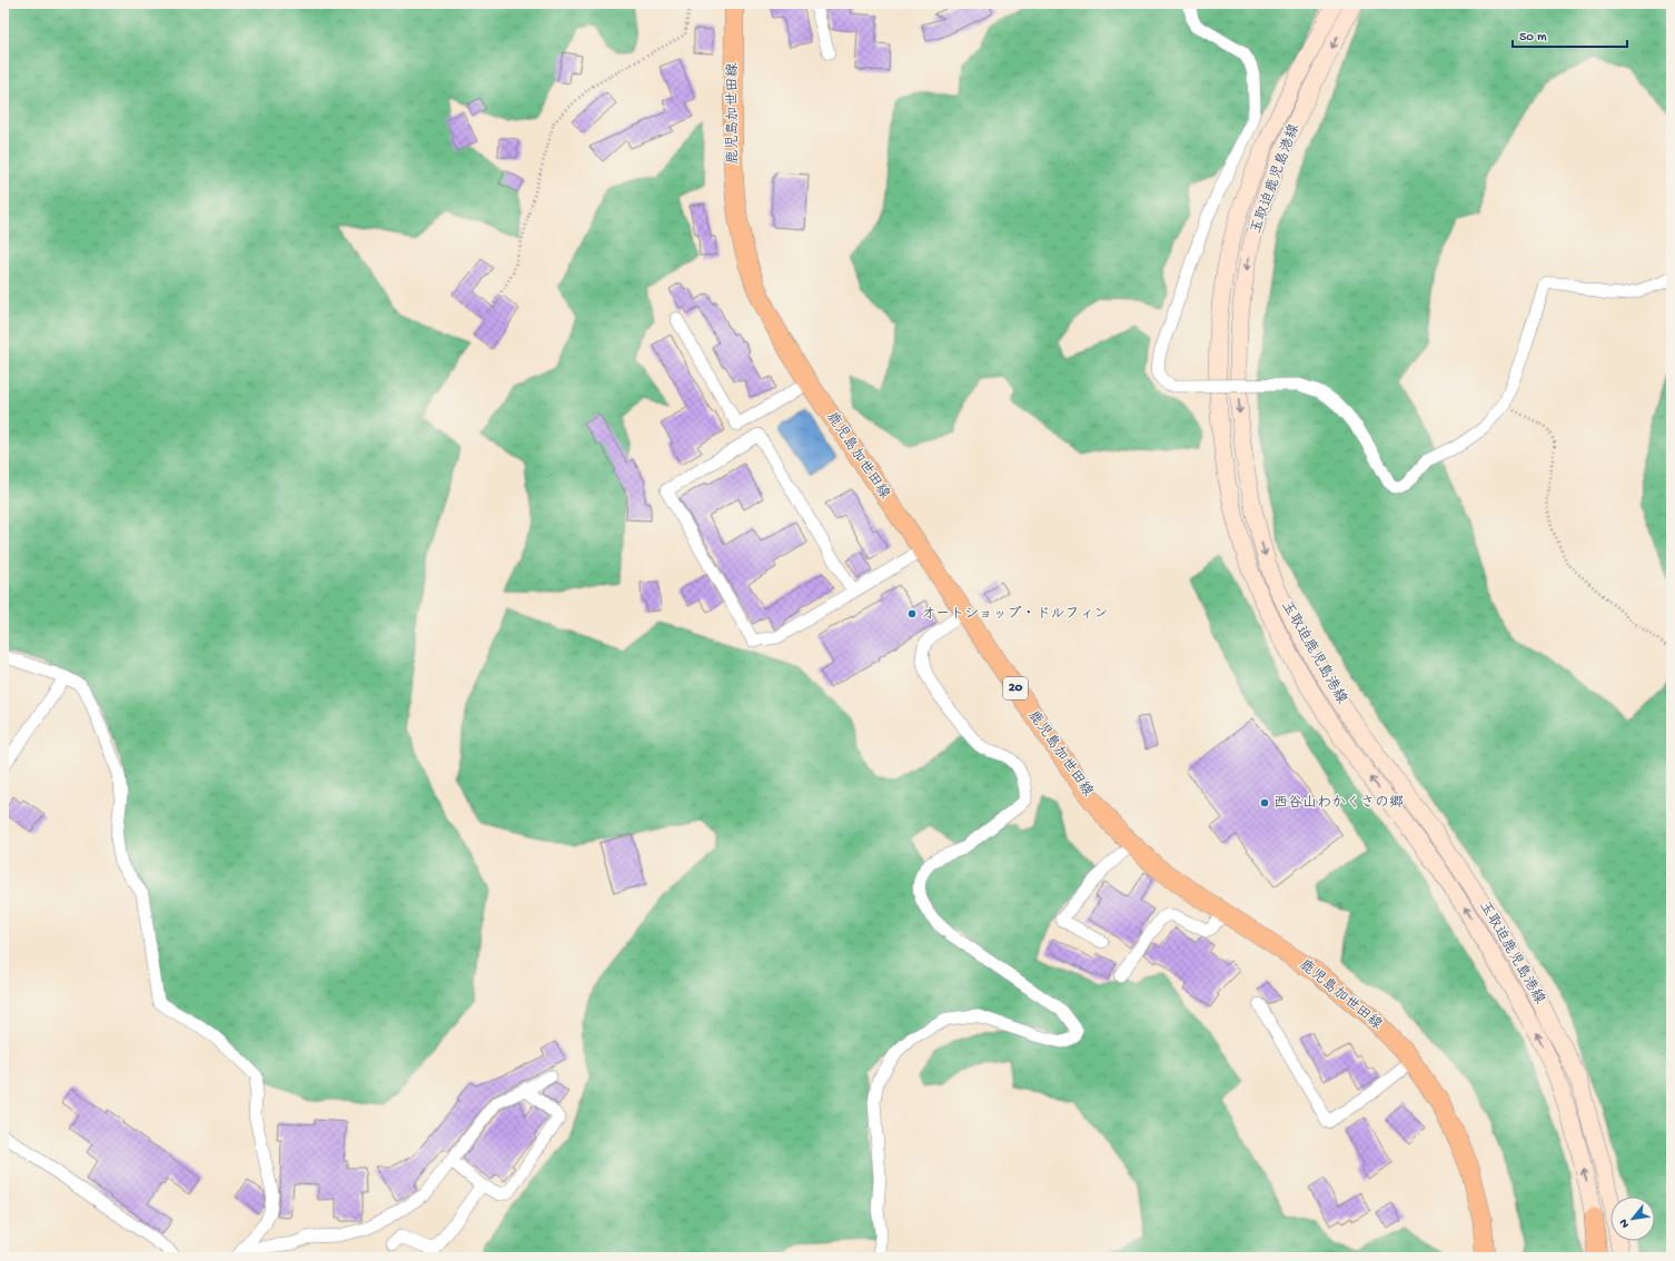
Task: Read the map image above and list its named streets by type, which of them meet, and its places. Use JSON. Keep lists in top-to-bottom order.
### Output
{
  "streets": {
    "main road": ["鹿児島加世田線", "玉取迫鹿児島港線", "20"]
  },
  "places": ["オートショップ・ドルフィン", "西谷山わかくさの郷"],
  "scale_bar": "50 m",
  "north": "bottom left"
}
